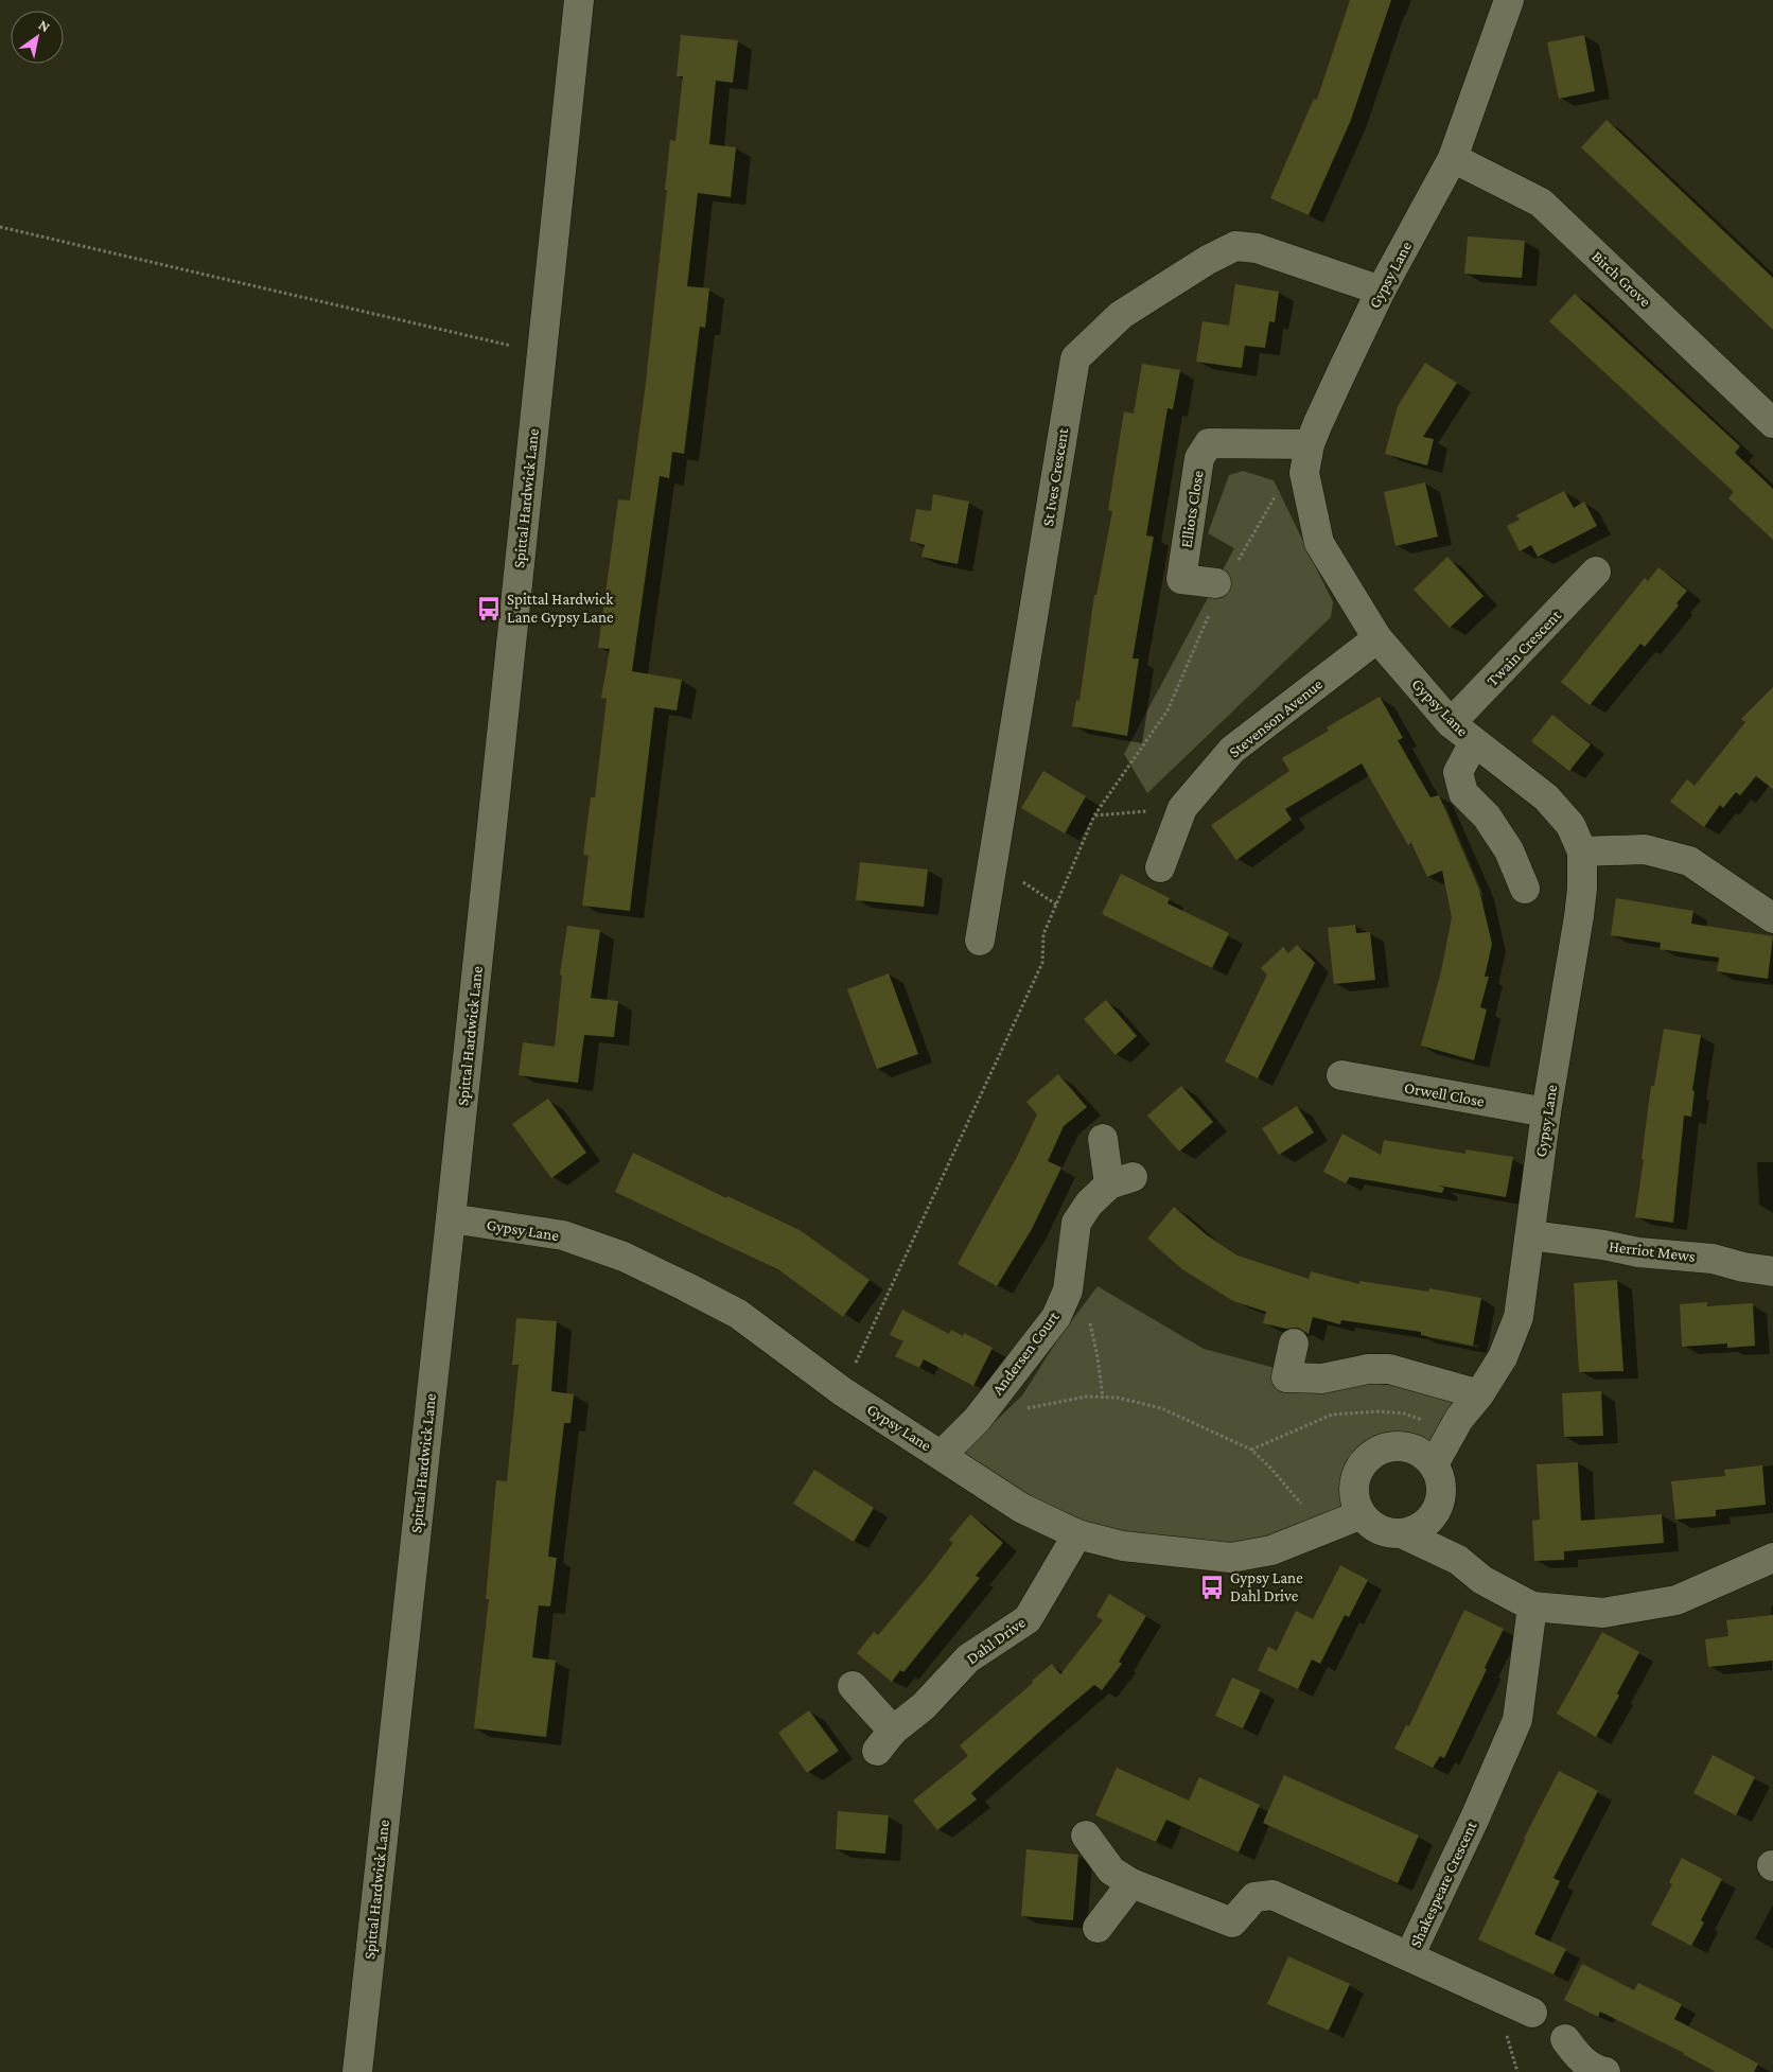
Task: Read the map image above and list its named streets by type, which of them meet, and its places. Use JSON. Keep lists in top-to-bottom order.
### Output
{
  "streets": {
    "street": [
      "Gypsy Lane",
      "Birch Grove",
      "St Ives Crescent",
      "Spittal Hardwick Lane",
      "Elliots Close",
      "Twain Crescent",
      "Stevenson Avenue",
      "Orwell Close",
      "Herriot Mews",
      "Andersen Court",
      "Dahl Drive",
      "Shakespeare Crescent"
    ]
  },
  "crossings": [
    ["Gypsy Lane", "Birch Grove"],
    ["Gypsy Lane", "St Ives Crescent"],
    ["Gypsy Lane", "Spittal Hardwick Lane"],
    ["Gypsy Lane", "Elliots Close"],
    ["Gypsy Lane", "Twain Crescent"],
    ["Gypsy Lane", "Stevenson Avenue"],
    ["Gypsy Lane", "Orwell Close"],
    ["Gypsy Lane", "Herriot Mews"],
    ["Gypsy Lane", "Andersen Court"],
    ["Gypsy Lane", "Dahl Drive"]
  ],
  "places": {
    "bus stop": ["Spittal Hardwick Lane Gypsy Lane", "Gypsy Lane Dahl Drive"]
  },
  "north": "top right"
}
